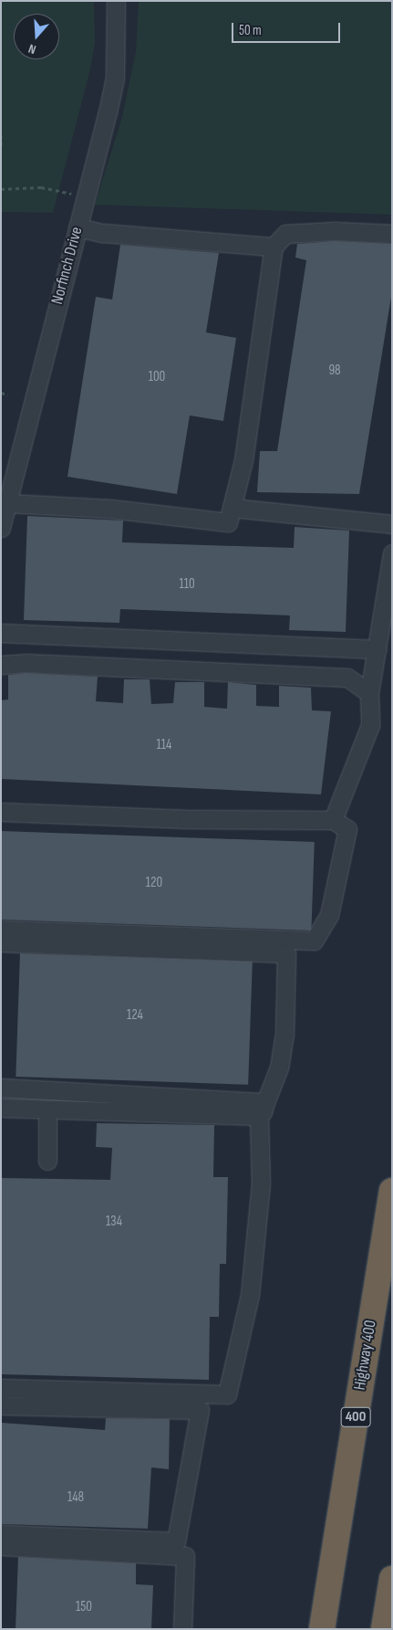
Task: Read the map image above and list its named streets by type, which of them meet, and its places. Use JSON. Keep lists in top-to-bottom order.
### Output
{
  "streets": {
    "highway": ["Highway 400", "400"],
    "street": ["Norfinch Drive"]
  },
  "house_numbers": [
    "98",
    "100",
    "110",
    "114",
    "120",
    "124",
    "134",
    "148",
    "150"
  ],
  "scale_bar": "50 m",
  "north": "bottom"
}
